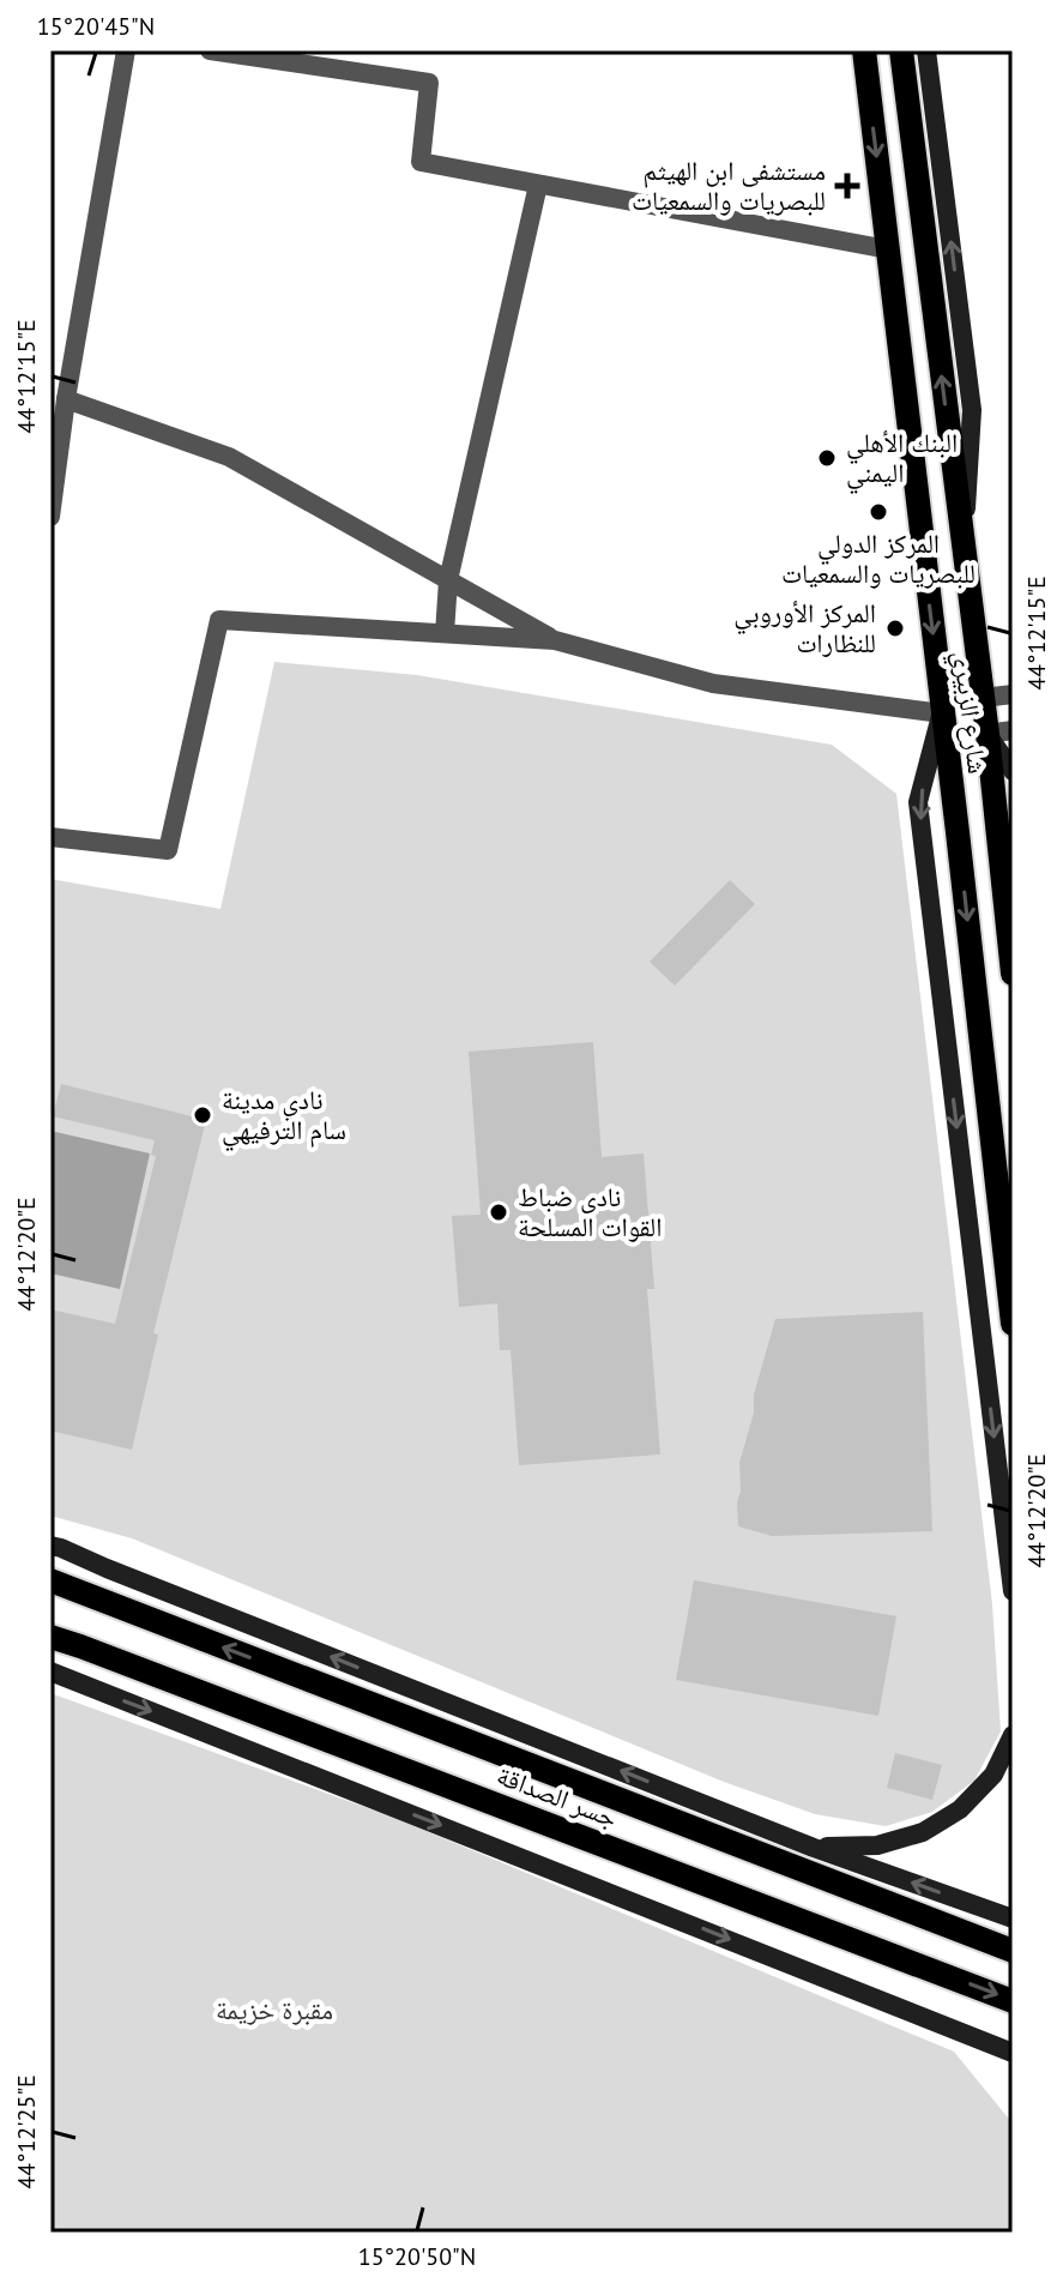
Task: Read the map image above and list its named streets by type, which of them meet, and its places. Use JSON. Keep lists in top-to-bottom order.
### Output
{
  "streets": {
    "main road": ["شارع الزبيري", "جسر الصداقة"]
  },
  "parks": ["مقبرة خزيمة"],
  "places": {
    "health": ["مستشفى ابن الهيثم للبصريات والسمعيات"],
    "other": [
      "البنك الأهلي اليمني",
      "المركز الدولي للبصريات والسمعيات",
      "المركز الأوروبي للنظارات",
      "نادي مدينة سام الترفيهي",
      "نادي ضباط القوات المسلحة"
    ]
  },
  "coordinates": [
    "15°20'45\"N",
    "44°12'15\"E",
    "44°12'20\"E",
    "44°12'25\"E",
    "15°20'50\"N"
  ]
}
